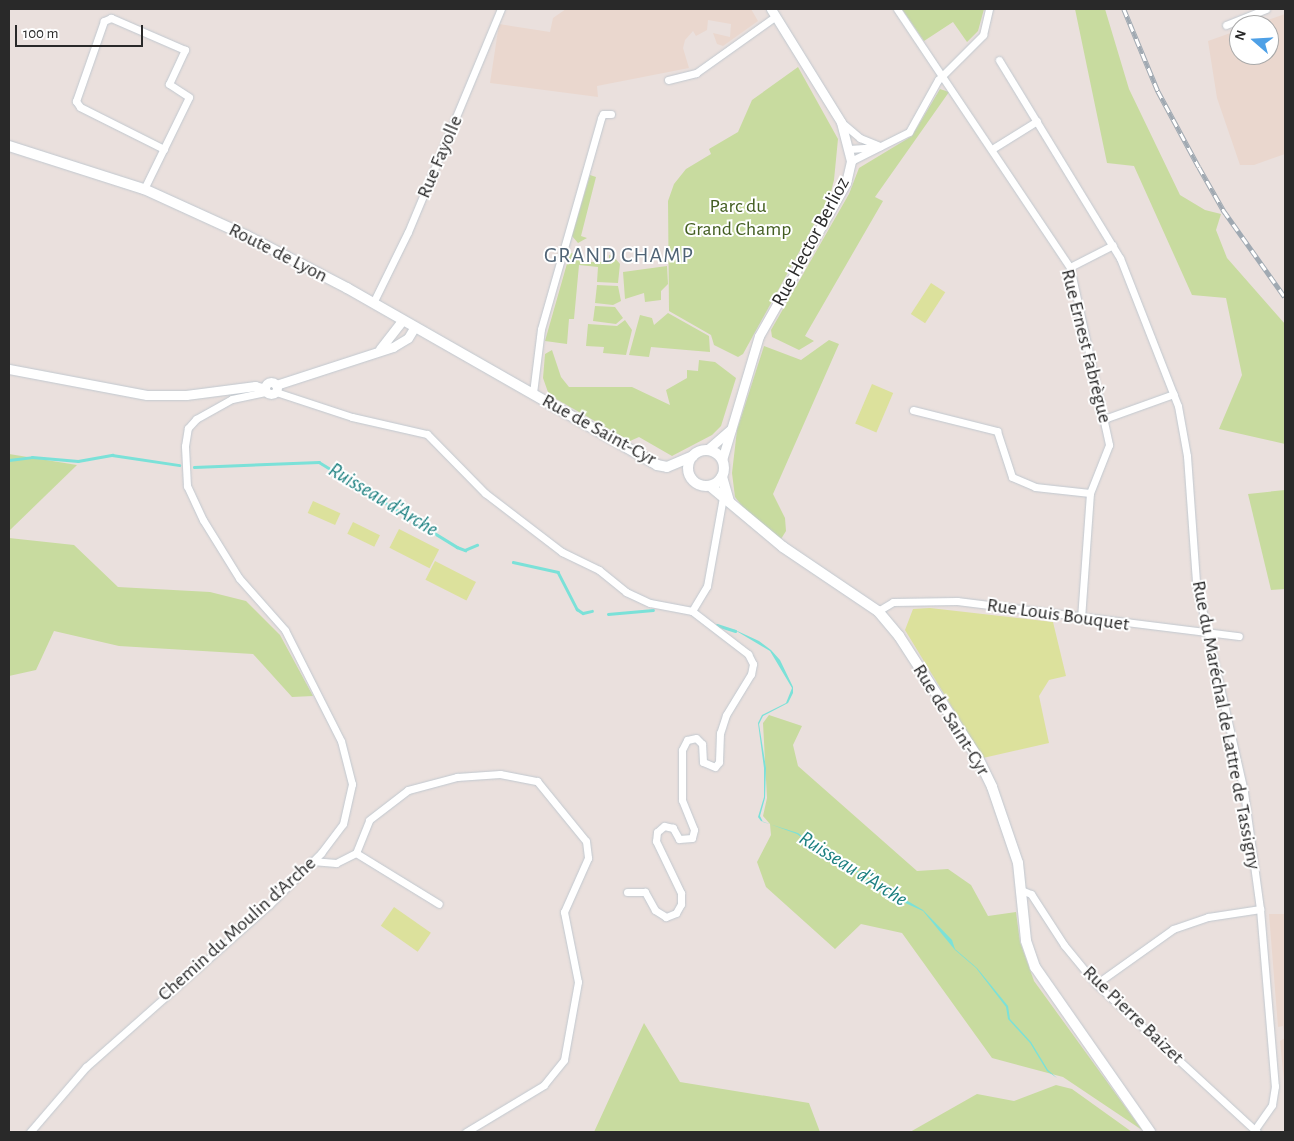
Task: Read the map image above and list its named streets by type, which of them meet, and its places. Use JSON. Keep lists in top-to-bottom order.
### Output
{
  "streets": {
    "main road": ["Route de Lyon", "Rue de Saint-Cyr"],
    "street": [
      "Rue Fayolle",
      "Rue Hector Berlioz",
      "Rue Ernest Fabrègue",
      "Rue Louis Bouquet",
      "Rue du Maréchal de Lattre de Tassigny",
      "Chemin du Moulin d'Arche",
      "Rue Pierre Baizet"
    ]
  },
  "crossings": [
    ["Rue Fayolle", "Route de Lyon"],
    ["Rue Hector Berlioz", "Rue de Saint-Cyr"],
    ["Route de Lyon", "Rue de Saint-Cyr"],
    ["Rue Ernest Fabrègue", "Rue Louis Bouquet"],
    ["Rue de Saint-Cyr", "Rue Louis Bouquet"],
    ["Rue de Saint-Cyr", "Rue Pierre Baizet"],
    ["Rue Louis Bouquet", "Rue du Maréchal de Lattre de Tassigny"],
    ["Rue du Maréchal de Lattre de Tassigny", "Rue Pierre Baizet"]
  ],
  "districts": ["GRAND CHAMP"],
  "water": ["Ruisseau d'Arche"],
  "parks": ["Parc du Grand Champ"],
  "scale_bar": "100 m",
  "north": "left"
}
